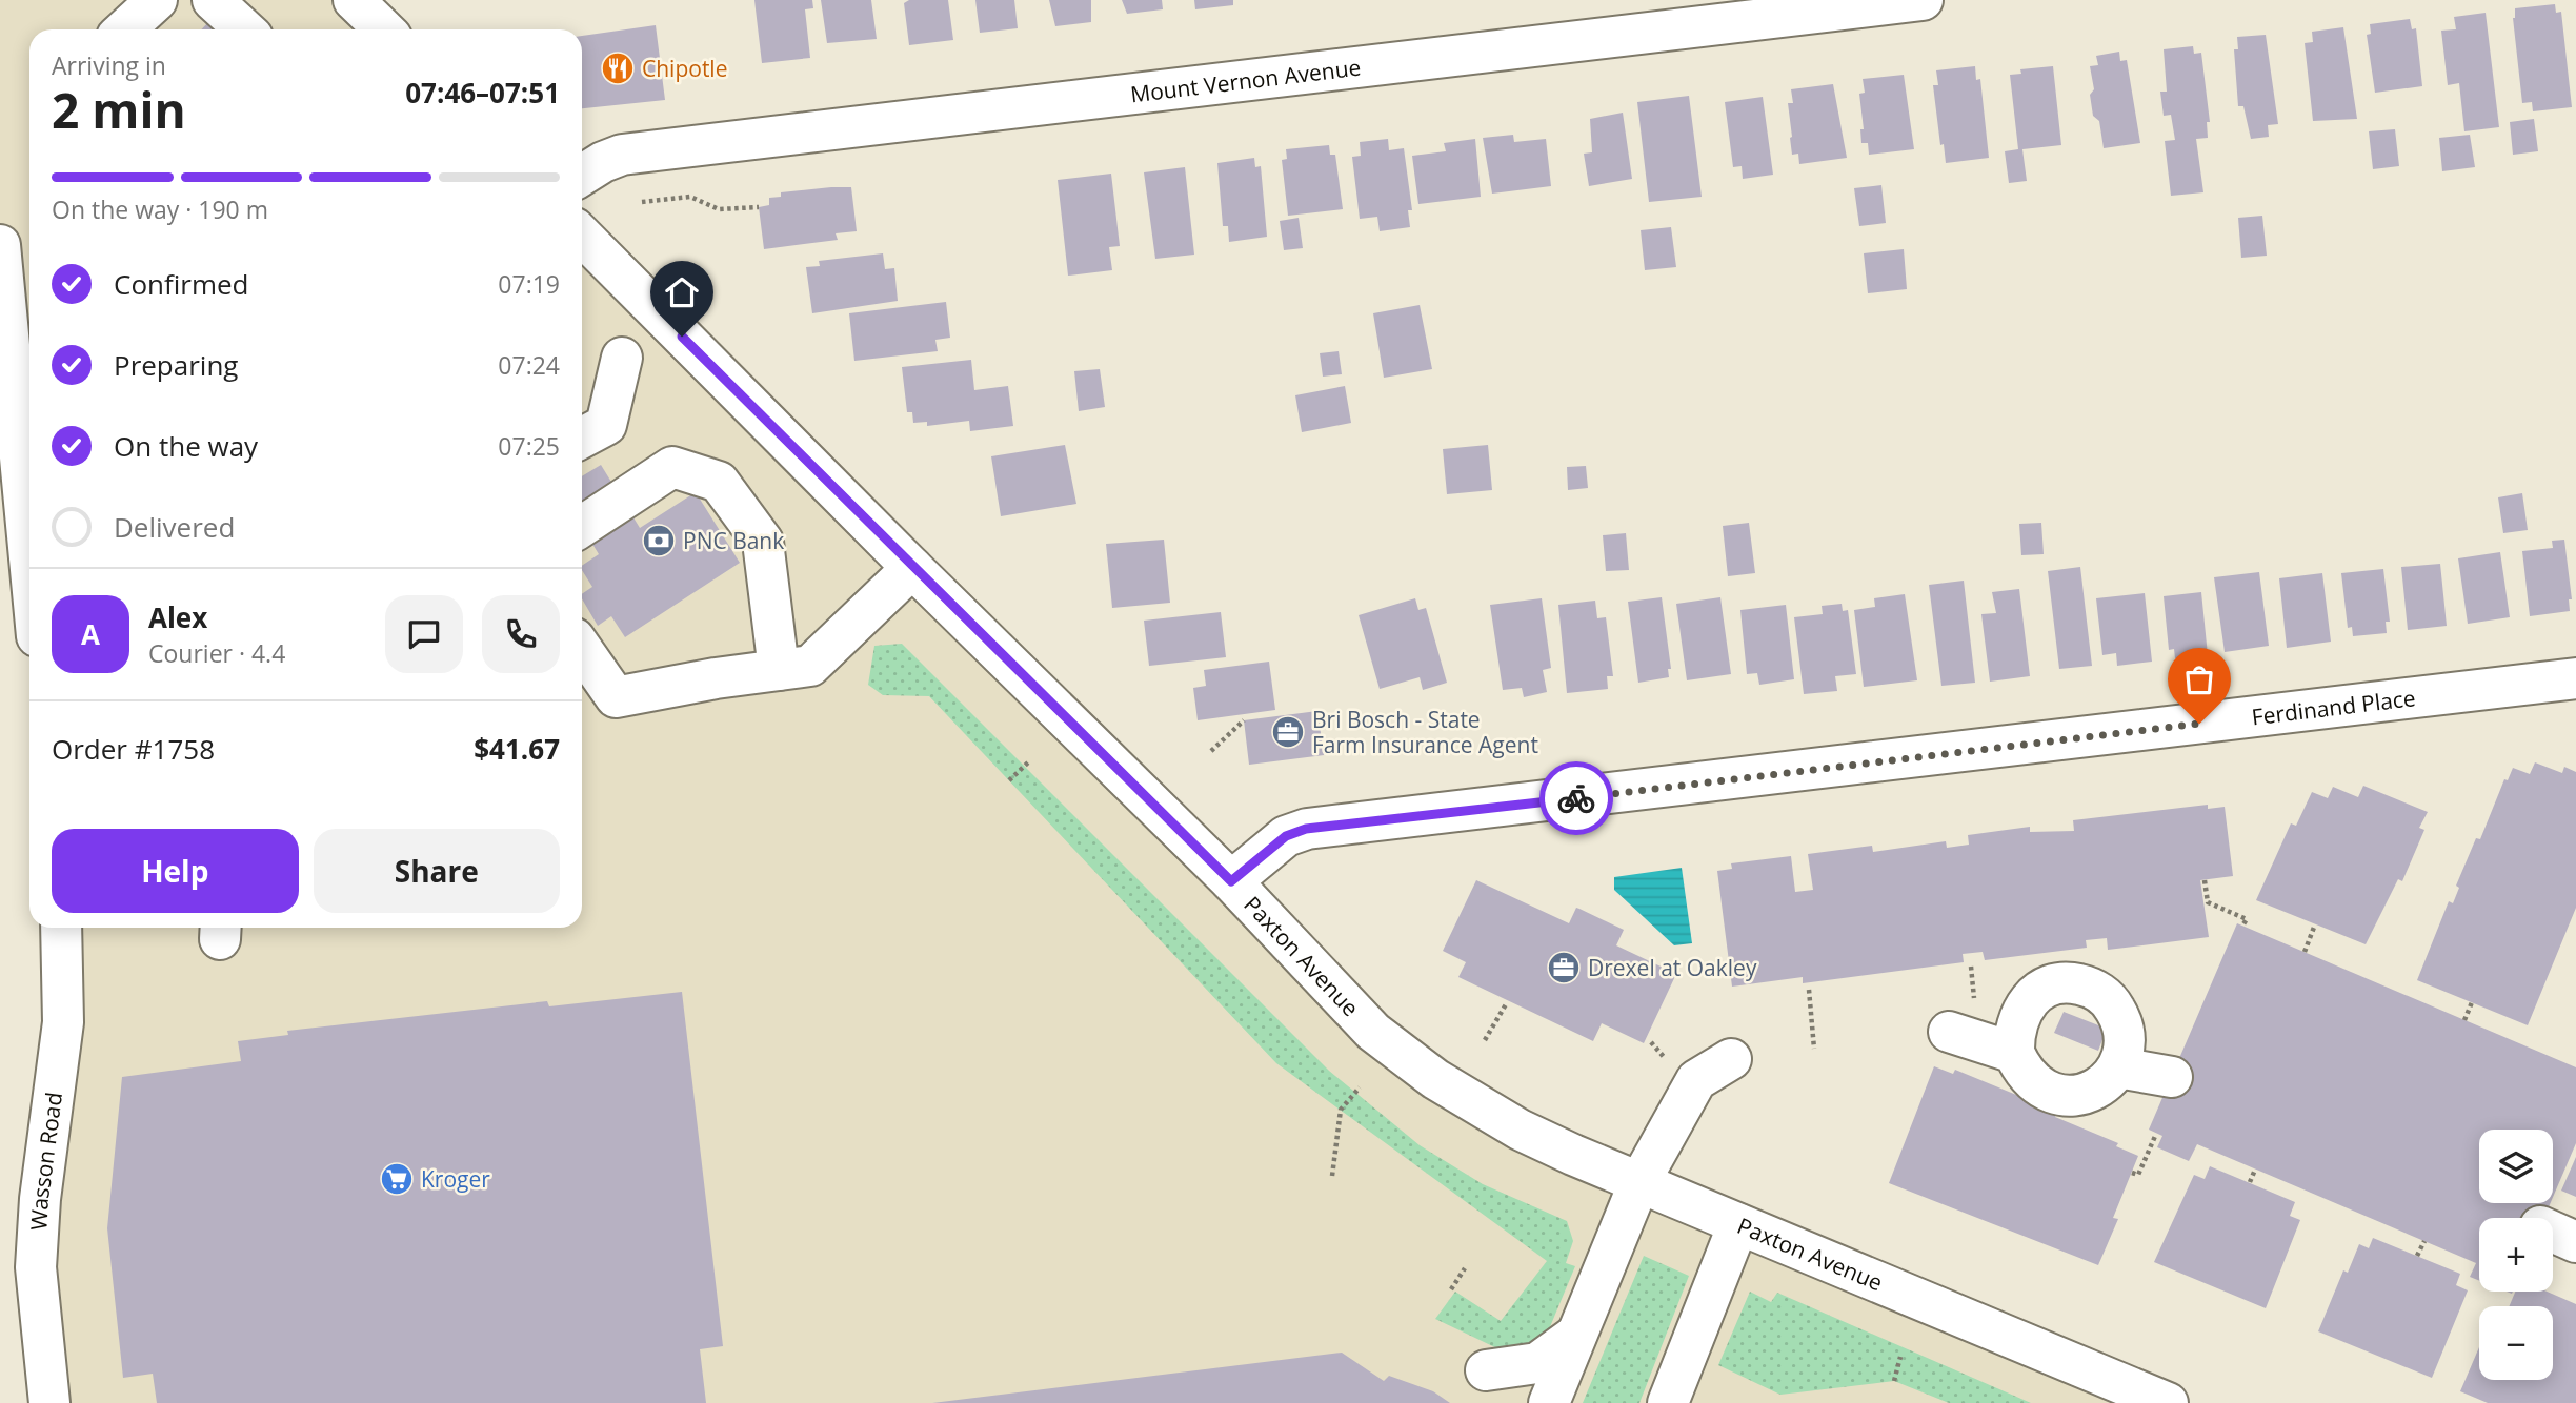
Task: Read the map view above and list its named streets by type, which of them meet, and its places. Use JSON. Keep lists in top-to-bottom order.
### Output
{
  "streets": {
    "street": [
      "Mount Vernon Avenue",
      "Ferdinand Place",
      "Paxton Avenue",
      "Wasson Road"
    ]
  },
  "crossings": [
    ["Ferdinand Place", "Paxton Avenue"]
  ],
  "places": {
    "restaurant": ["Chipotle"],
    "bank": ["PNC Bank"],
    "office": ["Bri Bosch - State Farm Insurance Agent", "Drexel at Oakley"],
    "supermarket": ["Kroger"]
  },
  "page": {
    "heading": ["2 min", "Arriving in", "07:46–07:51"],
    "panel": [
      "Alex",
      "Courier · 4.4",
      "Order #1758",
      "$41.67"
    ],
    "bar": "On the way · 190 m",
    "list": [
      ["Confirmed", "07:19"],
      ["Preparing", "07:24"],
      ["On the way", "07:25"],
      "Delivered"
    ],
    "round": "A",
    "buttons": ["Help", "Share"],
    "map_buttons": ["+", "−"]
  }
}
